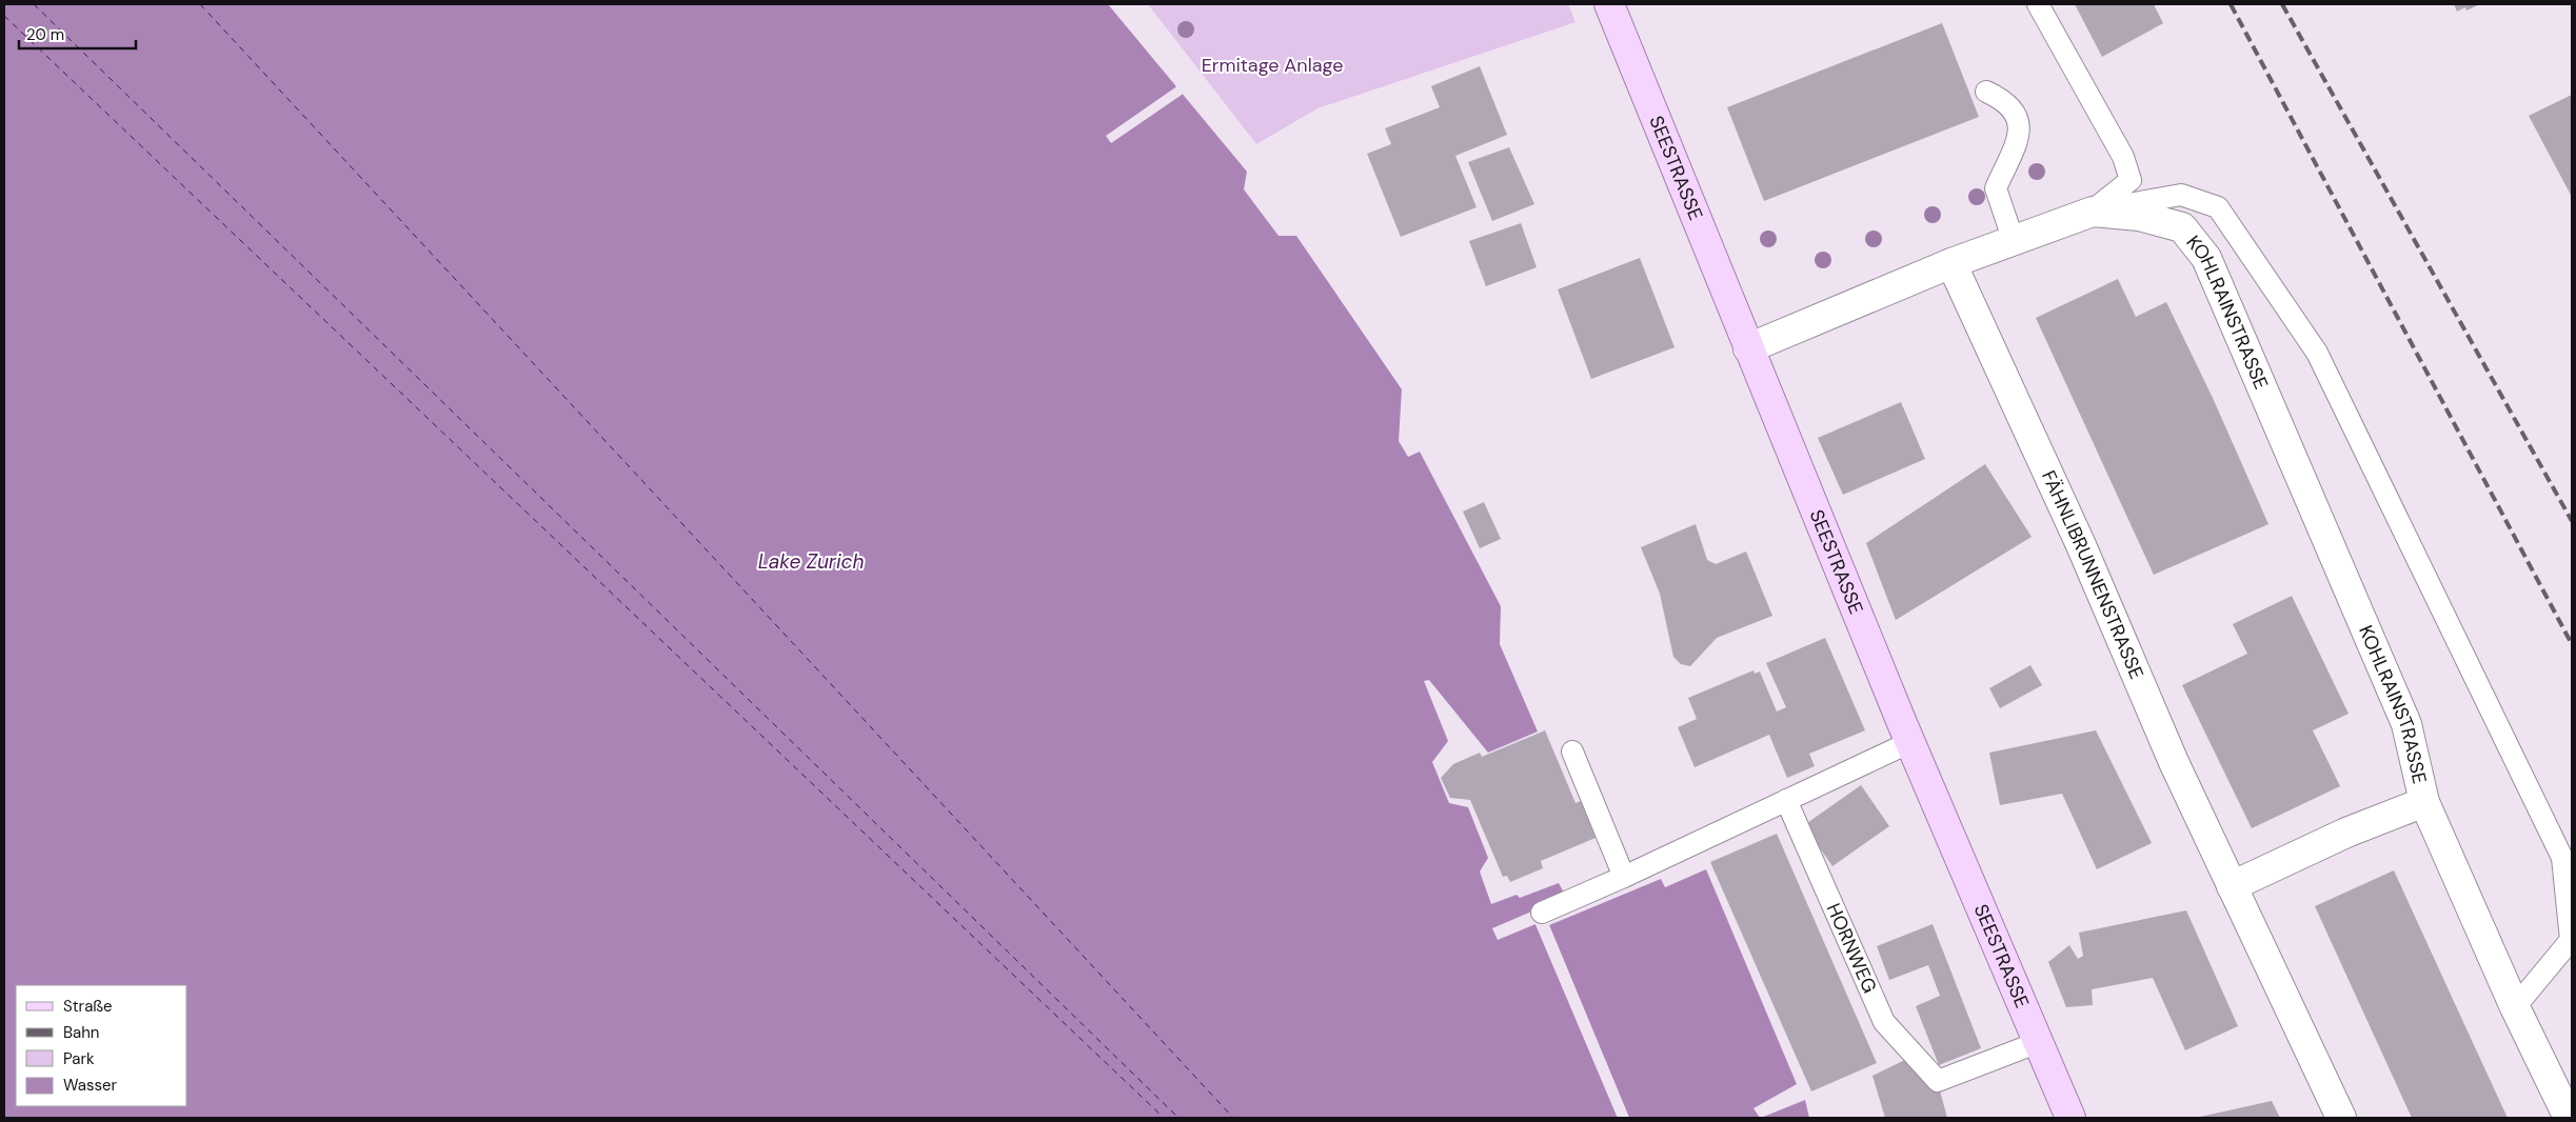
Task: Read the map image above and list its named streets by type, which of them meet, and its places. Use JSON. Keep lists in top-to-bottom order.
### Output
{
  "streets": {
    "main road": ["SEESTRASSE"],
    "street": ["KOHLRAINSTRASSE", "FÄHNLIBRUNNENSTRASSE"],
    "lane": ["HORNWEG"]
  },
  "crossings": [
    ["SEESTRASSE", "KOHLRAINSTRASSE"],
    ["SEESTRASSE", "HORNWEG"],
    ["KOHLRAINSTRASSE", "FÄHNLIBRUNNENSTRASSE"]
  ],
  "water": ["Lake Zurich"],
  "parks": ["Ermitage Anlage"],
  "legend": [
    "Straße",
    "Bahn",
    "Park",
    "Wasser"
  ],
  "scale_bar": "20 m"
}
